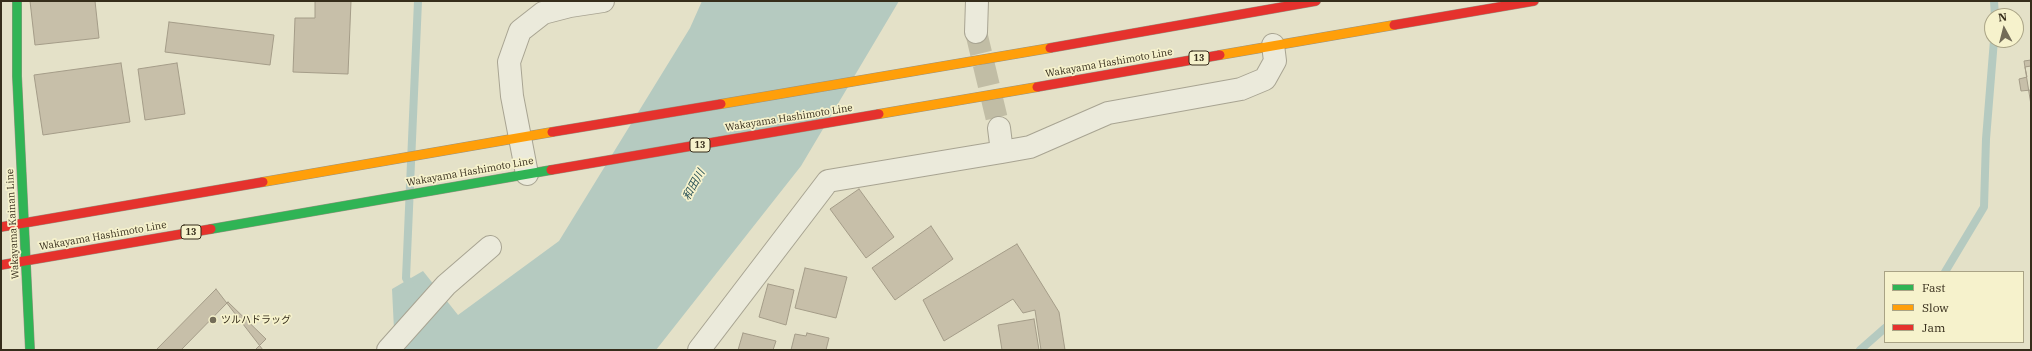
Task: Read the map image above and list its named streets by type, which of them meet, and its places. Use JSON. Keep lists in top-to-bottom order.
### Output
{
  "streets": {
    "main road": ["13", "Wakayama Hashimoto Line", "Wakayama Kainan Line"]
  },
  "crossings": [
    ["Wakayama Hashimoto Line", "Wakayama Kainan Line"]
  ],
  "water": ["和田川"],
  "places": ["ツルハドラッグ"],
  "legend": ["Fast", "Slow", "Jam"],
  "north": "top"
}
